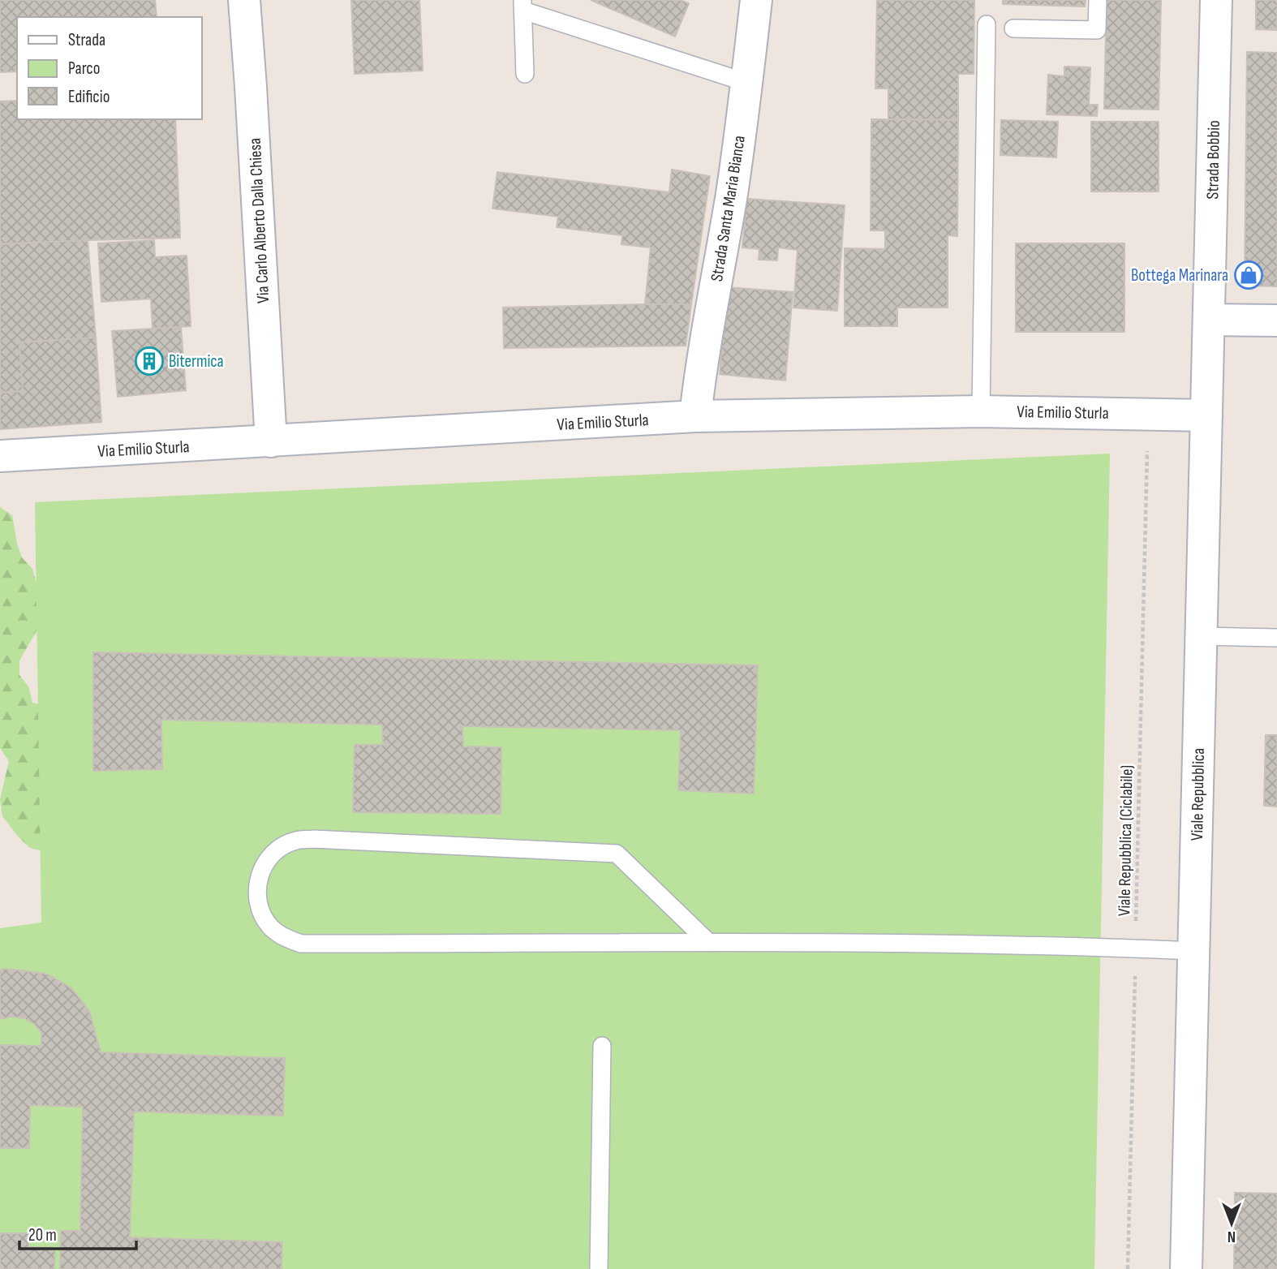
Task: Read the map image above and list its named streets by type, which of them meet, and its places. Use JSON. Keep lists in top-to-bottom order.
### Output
{
  "streets": {
    "street": [
      "Strada Bobbio",
      "Strada Santa Maria Bianca",
      "Via Carlo Alberto Dalla Chiesa",
      "Via Emilio Sturla",
      "Viale Repubblica"
    ],
    "path": ["Viale Repubblica (Ciclabile)"]
  },
  "crossings": [
    ["Strada Bobbio", "Viale Repubblica"],
    ["Strada Santa Maria Bianca", "Via Emilio Sturla"],
    ["Via Carlo Alberto Dalla Chiesa", "Via Emilio Sturla"],
    ["Via Emilio Sturla", "Viale Repubblica"],
    ["Via Emilio Sturla", "Viale Repubblica (Ciclabile)"]
  ],
  "places": {
    "shop": ["Bottega Marinara"],
    "building": ["Bitermica"]
  },
  "legend": ["Strada", "Parco", "Edificio"],
  "scale_bar": "20 m",
  "north": "bottom"
}
